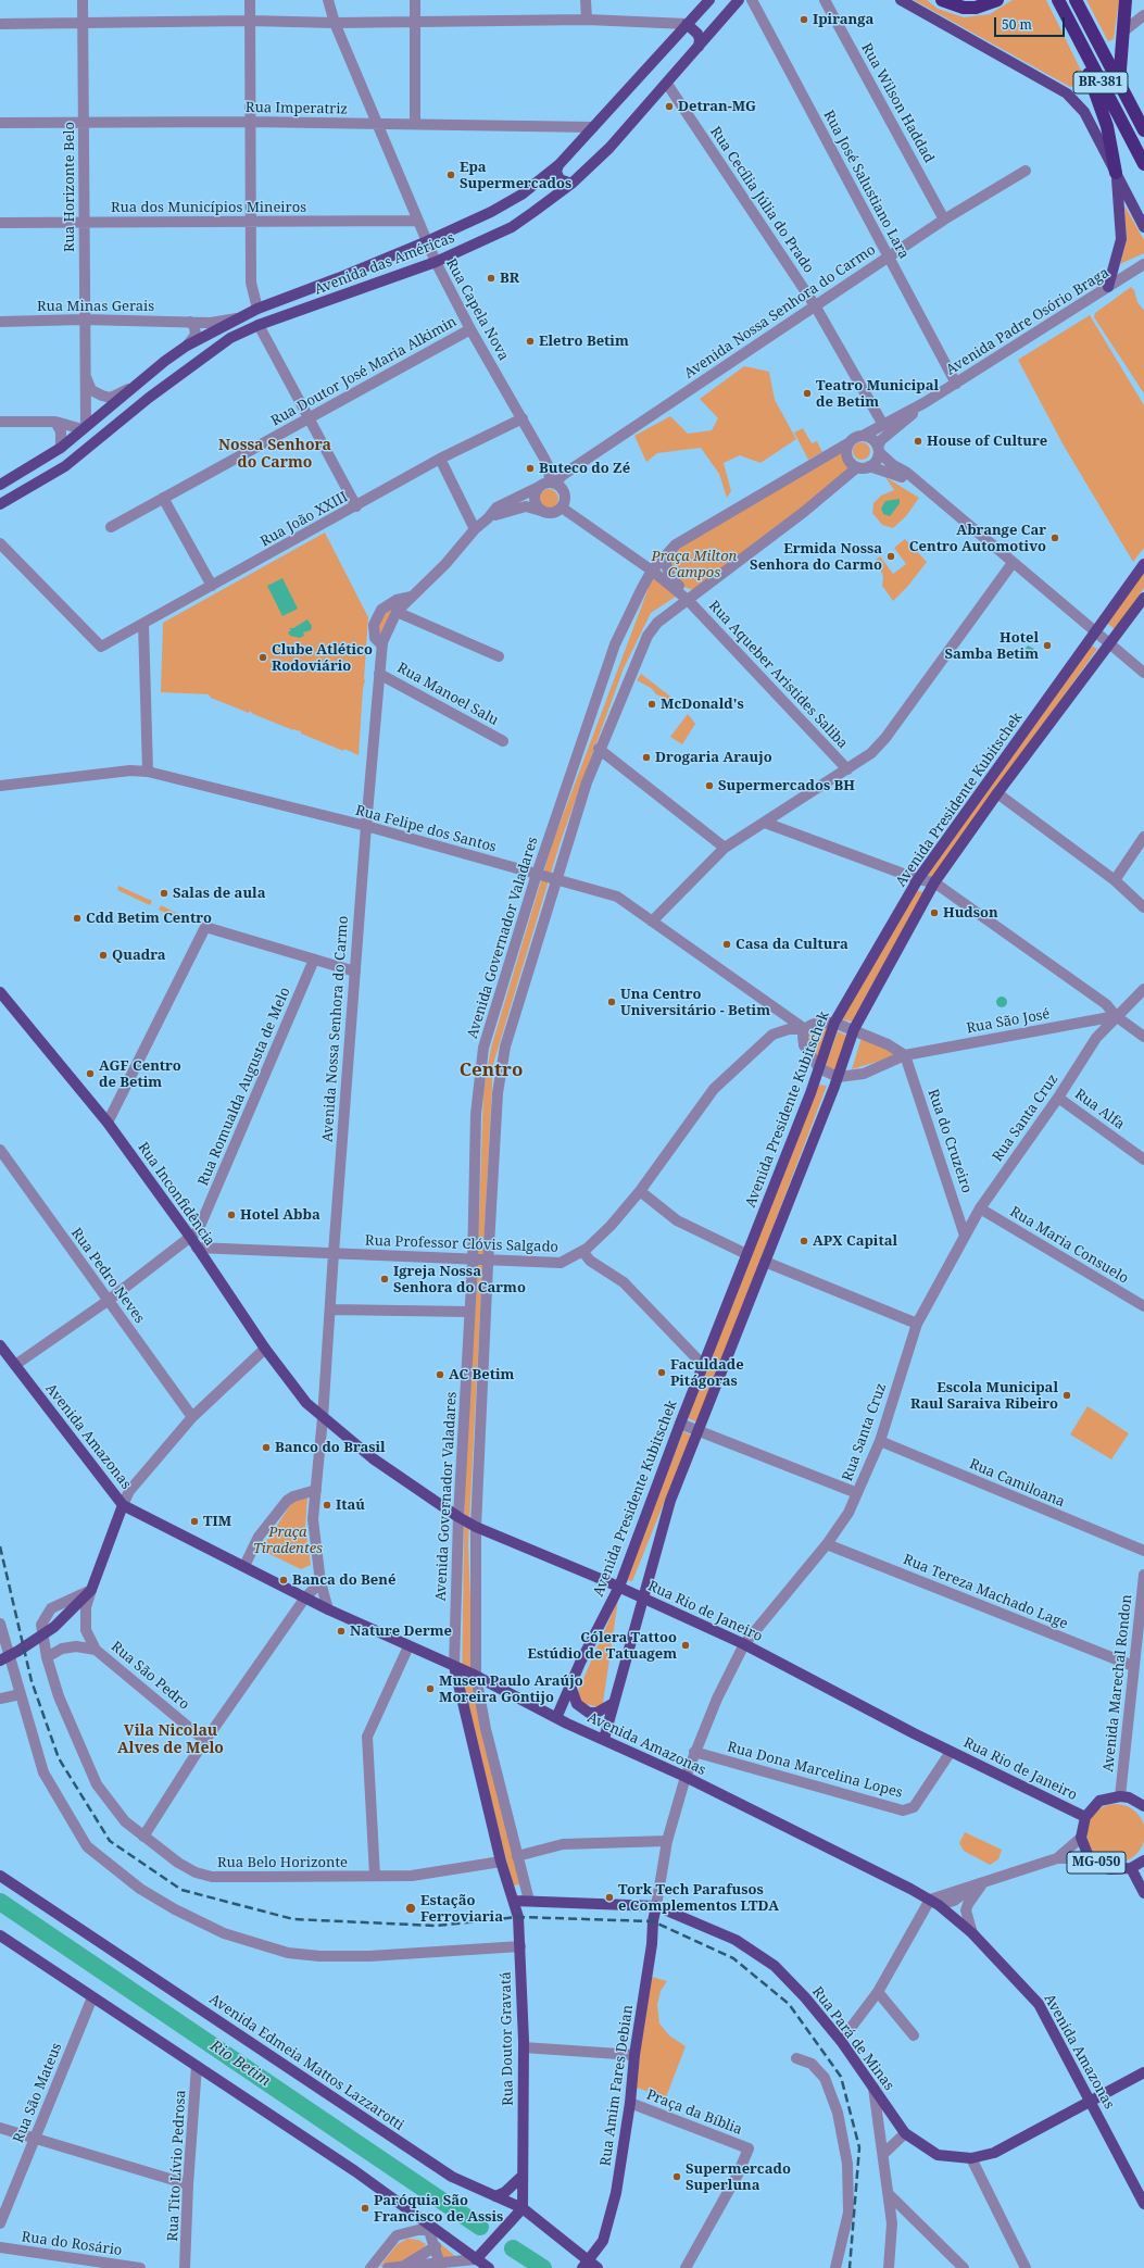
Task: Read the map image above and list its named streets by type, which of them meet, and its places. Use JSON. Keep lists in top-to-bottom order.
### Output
{
  "streets": {
    "highway": ["BR-381"],
    "main road": [
      "Avenida das Américas",
      "Avenida Presidente Kubitschek",
      "Avenida Governador Valadares",
      "Rua Inconfidência",
      "Avenida Amazonas",
      "Rua Rio de Janeiro",
      "MG-050",
      "Rua Doutor Gravatá",
      "Rua Pará de Minas",
      "Avenida Edmeia Mattos Lazzarotti",
      "Rua Amim Fares Debian"
    ],
    "street": [
      "Rua Wilson Haddad",
      "Rua Imperatriz",
      "Rua José Salustiano Lara",
      "Rua Horizonte Belo",
      "Rua Cecília Júlia do Prado",
      "Rua dos Municípios Mineiros",
      "Rua Minas Gerais",
      "Rua Capela Nova",
      "Avenida Nossa Senhora do Carmo",
      "Avenida Padre Osório Braga",
      "Rua Doutor José Maria Alkimin",
      "Rua João XXIII",
      "Rua Aqueber Aristides Saliba",
      "Rua Manoel Salu",
      "Rua Felipe dos Santos",
      "Rua São José",
      "Rua Romualda Augusta de Melo",
      "Rua Alfa",
      "Rua Santa Cruz",
      "Rua do Cruzeiro",
      "Rua Professor Clóvis Salgado",
      "Rua Maria Consuelo",
      "Rua Pedro Neves",
      "Rua Camiloana",
      "Rua Tereza Machado Lage",
      "Rua São Pedro",
      "Avenida Marechal Rondon",
      "Rua Dona Marcelina Lopes",
      "Rua Belo Horizonte",
      "Rua São Mateus",
      "Praça da Bíblia",
      "Rua Tito Lívio Pedrosa",
      "Rua do Rosário"
    ]
  },
  "crossings": [
    ["Rua Wilson Haddad", "Avenida Nossa Senhora do Carmo"],
    ["Rua Imperatriz", "Rua Horizonte Belo"],
    ["Rua Imperatriz", "Avenida das Américas"],
    ["Rua Imperatriz", "Rua Capela Nova"],
    ["Rua José Salustiano Lara", "Avenida Nossa Senhora do Carmo"],
    ["Rua José Salustiano Lara", "Avenida Padre Osório Braga"],
    ["Rua Horizonte Belo", "Rua dos Municípios Mineiros"],
    ["Rua Horizonte Belo", "Avenida das Américas"],
    ["Rua Horizonte Belo", "Rua Minas Gerais"],
    ["Rua Cecília Júlia do Prado", "Avenida das Américas"],
    ["Rua Cecília Júlia do Prado", "Avenida Nossa Senhora do Carmo"],
    ["Rua Cecília Júlia do Prado", "Avenida Padre Osório Braga"],
    ["Rua dos Municípios Mineiros", "Rua Capela Nova"],
    ["Avenida das Américas", "Rua Minas Gerais"],
    ["Avenida das Américas", "Rua Capela Nova"],
    ["Rua Capela Nova", "Avenida Nossa Senhora do Carmo"],
    ["Rua Capela Nova", "Rua Doutor José Maria Alkimin"],
    ["Rua Capela Nova", "Rua João XXIII"],
    ["Avenida Nossa Senhora do Carmo", "Rua Manoel Salu"],
    ["Avenida Nossa Senhora do Carmo", "Rua Felipe dos Santos"],
    ["Avenida Nossa Senhora do Carmo", "Rua Inconfidência"],
    ["Avenida Nossa Senhora do Carmo", "Rua Professor Clóvis Salgado"],
    ["Avenida Nossa Senhora do Carmo", "Avenida Amazonas"],
    ["Avenida Nossa Senhora do Carmo", "Rua Rio de Janeiro"],
    ["Avenida Padre Osório Braga", "Avenida Governador Valadares"],
    ["Avenida Presidente Kubitschek", "Rua São José"],
    ["Avenida Presidente Kubitschek", "Rua Professor Clóvis Salgado"],
    ["Avenida Presidente Kubitschek", "Avenida Amazonas"],
    ["Avenida Presidente Kubitschek", "Rua Rio de Janeiro"],
    ["Rua Felipe dos Santos", "Avenida Governador Valadares"],
    ["Rua Felipe dos Santos", "Rua Professor Clóvis Salgado"],
    ["Avenida Governador Valadares", "Rua Professor Clóvis Salgado"],
    ["Avenida Governador Valadares", "Avenida Amazonas"],
    ["Avenida Governador Valadares", "Rua Rio de Janeiro"],
    ["Avenida Governador Valadares", "Rua Belo Horizonte"],
    ["Avenida Governador Valadares", "Rua Doutor Gravatá"],
    ["Avenida Governador Valadares", "Rua Pará de Minas"],
    ["Rua São José", "Rua Santa Cruz"],
    ["Rua São José", "Rua do Cruzeiro"],
    ["Rua Romualda Augusta de Melo", "Rua Inconfidência"],
    ["Rua Romualda Augusta de Melo", "Rua Pedro Neves"],
    ["Rua Romualda Augusta de Melo", "Avenida Amazonas"],
    ["Rua Alfa", "Rua Santa Cruz"],
    ["Rua Santa Cruz", "Rua do Cruzeiro"],
    ["Rua Santa Cruz", "Rua Maria Consuelo"],
    ["Rua Santa Cruz", "Avenida Amazonas"],
    ["Rua Santa Cruz", "Rua Camiloana"],
    ["Rua Santa Cruz", "Rua Tereza Machado Lage"],
    ["Rua Santa Cruz", "Rua Rio de Janeiro"],
    ["Rua Santa Cruz", "Rua Dona Marcelina Lopes"],
    ["Rua Santa Cruz", "Rua Pará de Minas"],
    ["Rua Santa Cruz", "Rua Amim Fares Debian"],
    ["Rua Inconfidência", "Rua Professor Clóvis Salgado"],
    ["Rua Inconfidência", "Rua Rio de Janeiro"],
    ["Avenida Amazonas", "Rua Pará de Minas"],
    ["Rua Tereza Machado Lage", "Avenida Marechal Rondon"],
    ["Rua Rio de Janeiro", "Rua Dona Marcelina Lopes"],
    ["Rua Rio de Janeiro", "MG-050"],
    ["Rua São Pedro", "Rua Belo Horizonte"],
    ["Rua Doutor Gravatá", "Rua Pará de Minas"],
    ["Rua Doutor Gravatá", "Avenida Edmeia Mattos Lazzarotti"],
    ["Rua Pará de Minas", "Rua Amim Fares Debian"],
    ["Avenida Edmeia Mattos Lazzarotti", "Rua Amim Fares Debian"],
    ["Rua Amim Fares Debian", "Praça da Bíblia"]
  ],
  "districts": ["Nossa Senhora do Carmo", "Centro", "Vila Nicolau Alves de Melo"],
  "water": ["Rio Betim"],
  "parks": ["Praça Milton Campos", "Praça Tiradentes"],
  "places": [
    "Ipiranga",
    "Detran-MG",
    "Epa Supermercados",
    "BR",
    "Eletro Betim",
    "Teatro Municipal de Betim",
    "House of Culture",
    "Buteco do Zé",
    "Abrange Car Centro Automotivo",
    "Ermida Nossa Senhora do Carmo",
    "Hotel Samba Betim",
    "Clube Atlético Rodoviário",
    "McDonald's",
    "Drogaria Araujo",
    "Supermercados BH",
    "Salas de aula",
    "Hudson",
    "Cdd Betim Centro",
    "Casa da Cultura",
    "Quadra",
    "Una Centro Universitário - Betim",
    "AGF Centro de Betim",
    "Hotel Abba",
    "APX Capital",
    "Igreja Nossa Senhora do Carmo",
    "Faculdade Pitágoras",
    "AC Betim",
    "Escola Municipal Raul Saraiva Ribeiro",
    "Banco do Brasil",
    "Itaú",
    "TIM",
    "Banca do Bené",
    "Nature Derme",
    "Cólera Tattoo Estúdio de Tatuagem",
    "Museu Paulo Araújo Moreira Gontijo",
    "Tork Tech Parafusos e Complementos LTDA",
    "Estação Ferroviaria",
    "Supermercado Superluna",
    "Paróquia São Francisco de Assis"
  ],
  "scale_bar": "50 m"
}
